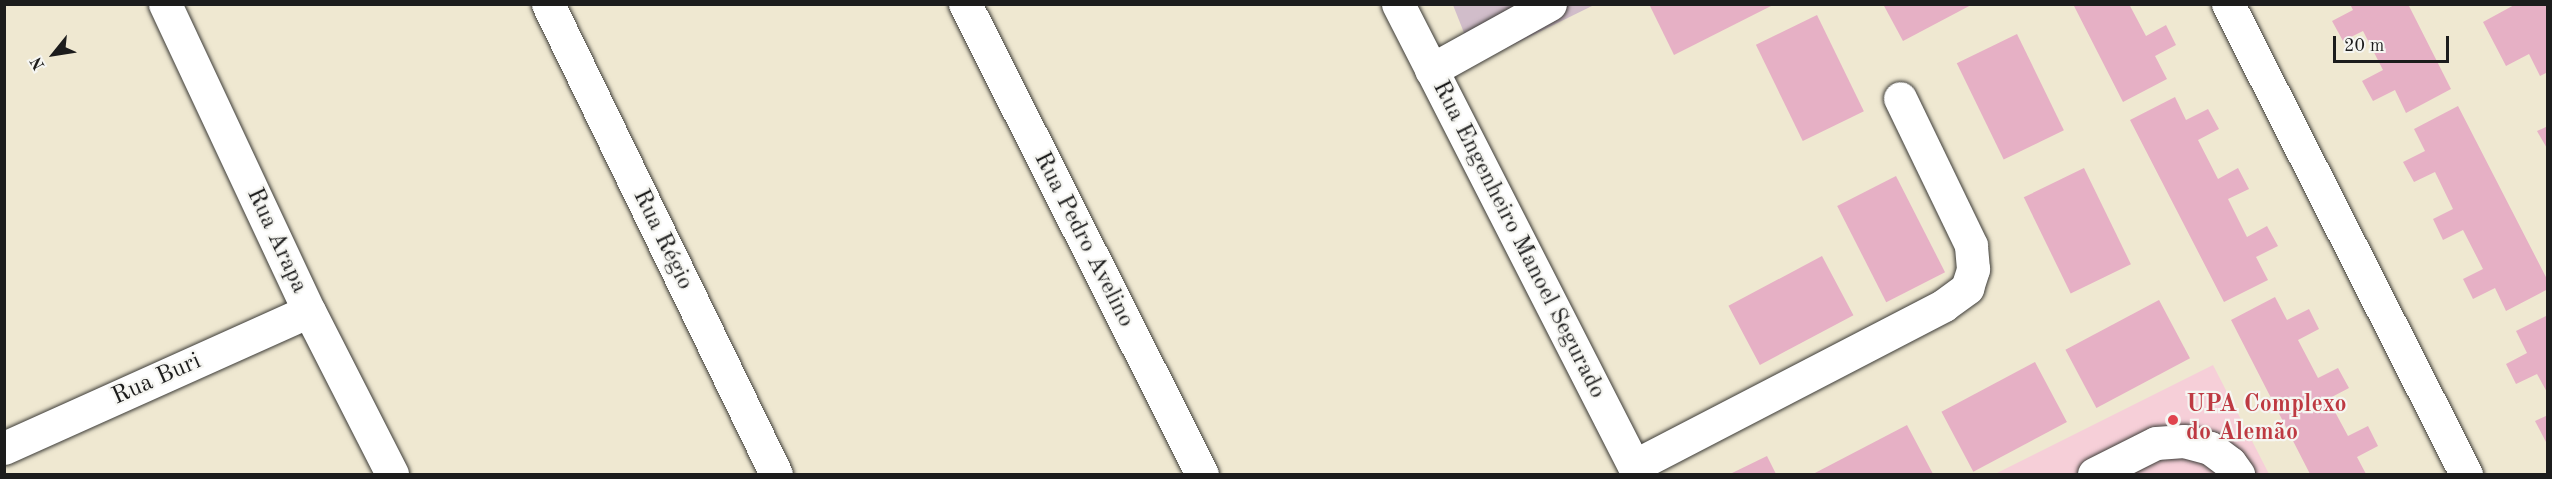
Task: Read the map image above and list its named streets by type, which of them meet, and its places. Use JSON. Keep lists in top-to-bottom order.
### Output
{
  "streets": {
    "street": [
      "Rua Régio",
      "Rua Pedro Avelino",
      "Rua Engenheiro Manoel Segurado",
      "Rua Arapa",
      "Rua Buri"
    ]
  },
  "crossings": [
    ["Rua Arapa", "Rua Buri"]
  ],
  "places": ["UPA Complexo do Alemão"],
  "scale_bar": "20 m",
  "north": "bottom left"
}
